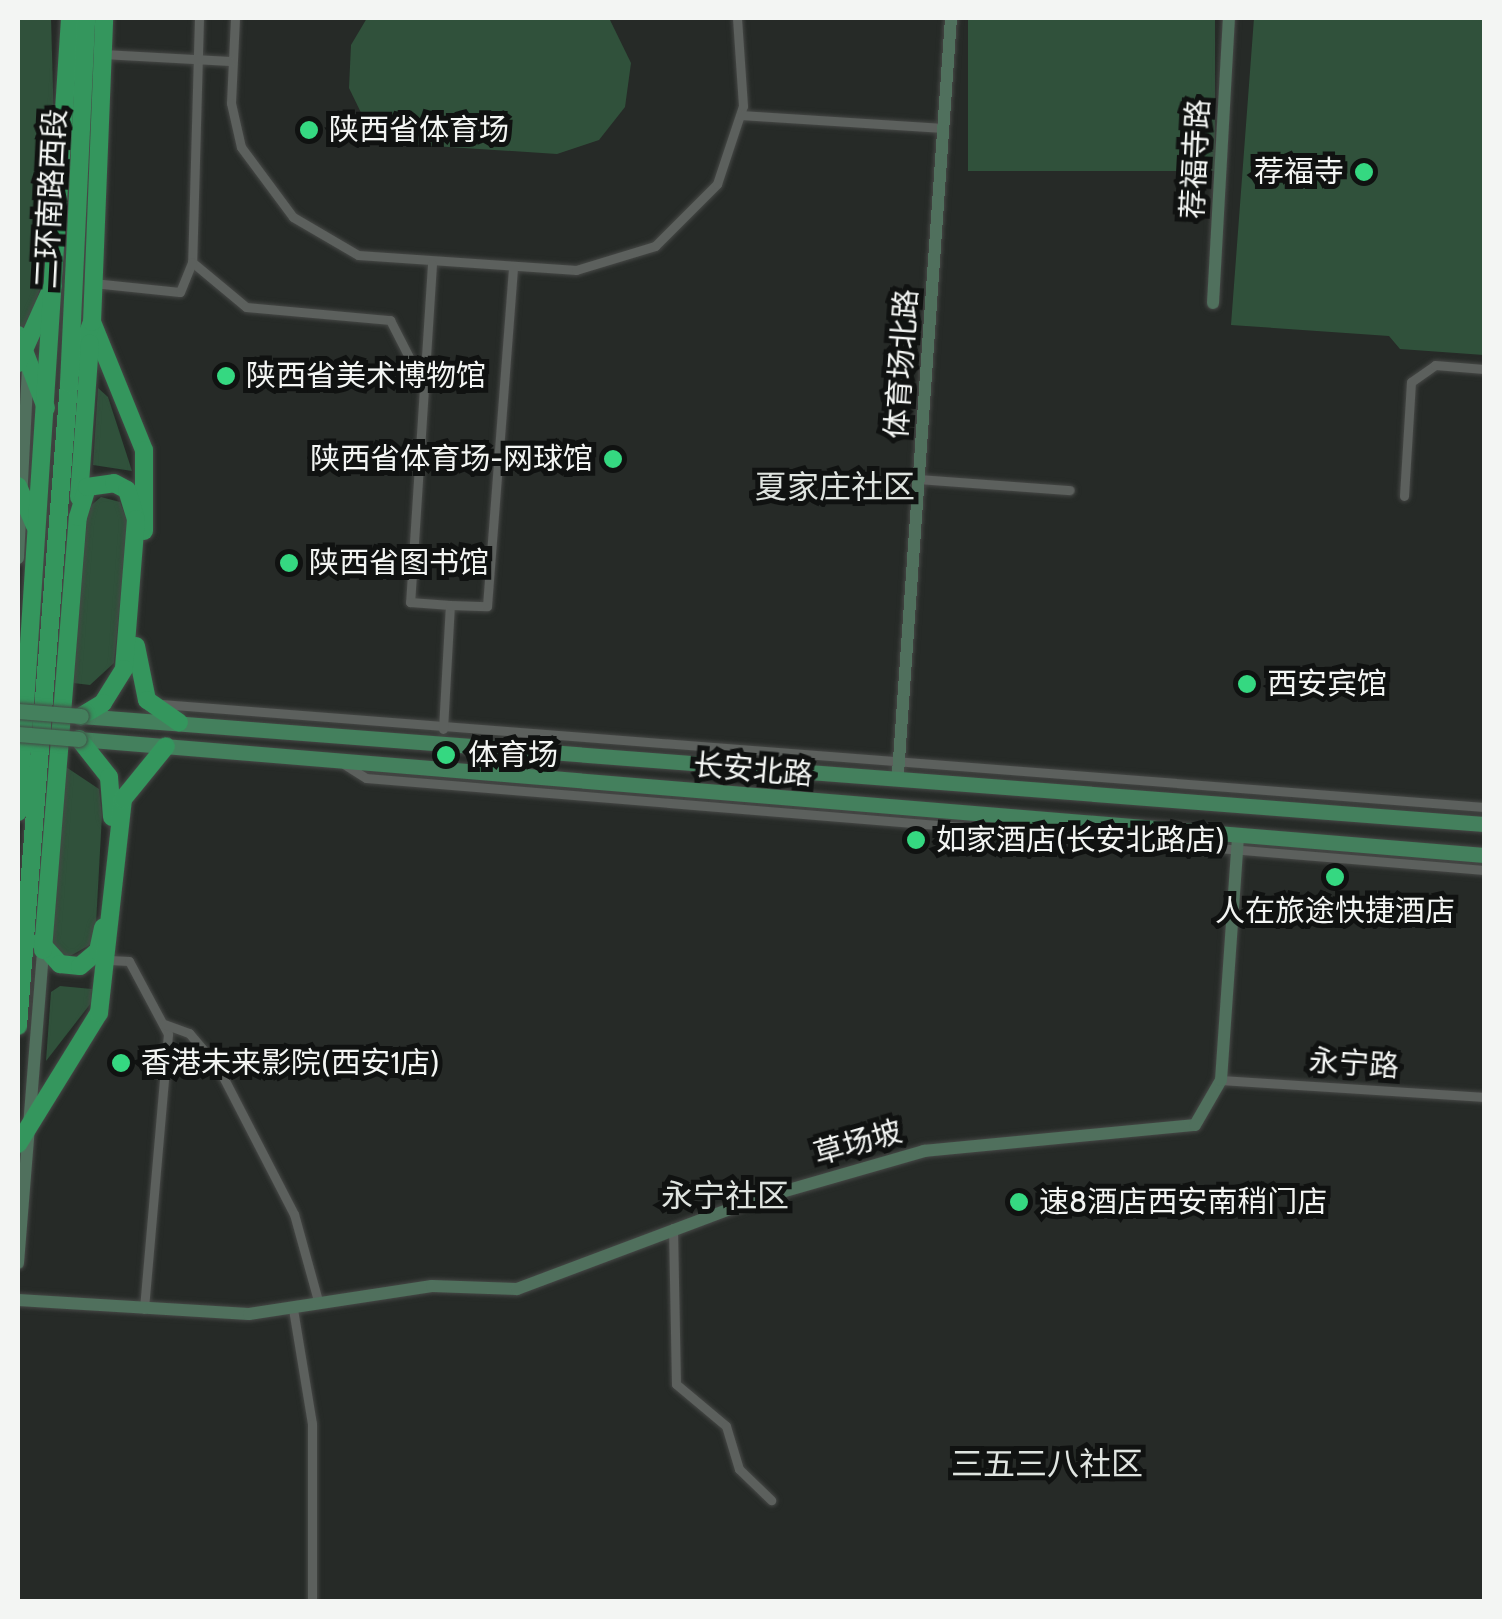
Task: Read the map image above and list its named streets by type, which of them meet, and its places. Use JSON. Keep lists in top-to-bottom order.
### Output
{
  "streets": {
    "highway": ["二环南路西段"],
    "main road": ["长安北路"],
    "street": [
      "荐福寺路",
      "体育场北路",
      "永宁路",
      "草场坡"
    ]
  },
  "crossings": [
    ["体育场北路", "长安北路"],
    ["长安北路", "草场坡"],
    ["永宁路", "草场坡"]
  ],
  "districts": ["夏家庄社区", "永宁社区", "三五三八社区"],
  "places": [
    "陕西省体育场",
    "荐福寺",
    "陕西省美术博物馆",
    "陕西省体育场-网球馆",
    "陕西省图书馆",
    "西安宾馆",
    "体育场",
    "如家酒店(长安北路店)",
    "人在旅途快捷酒店",
    "香港未来影院(西安1店)",
    "速8酒店西安南稍门店"
  ]
}
